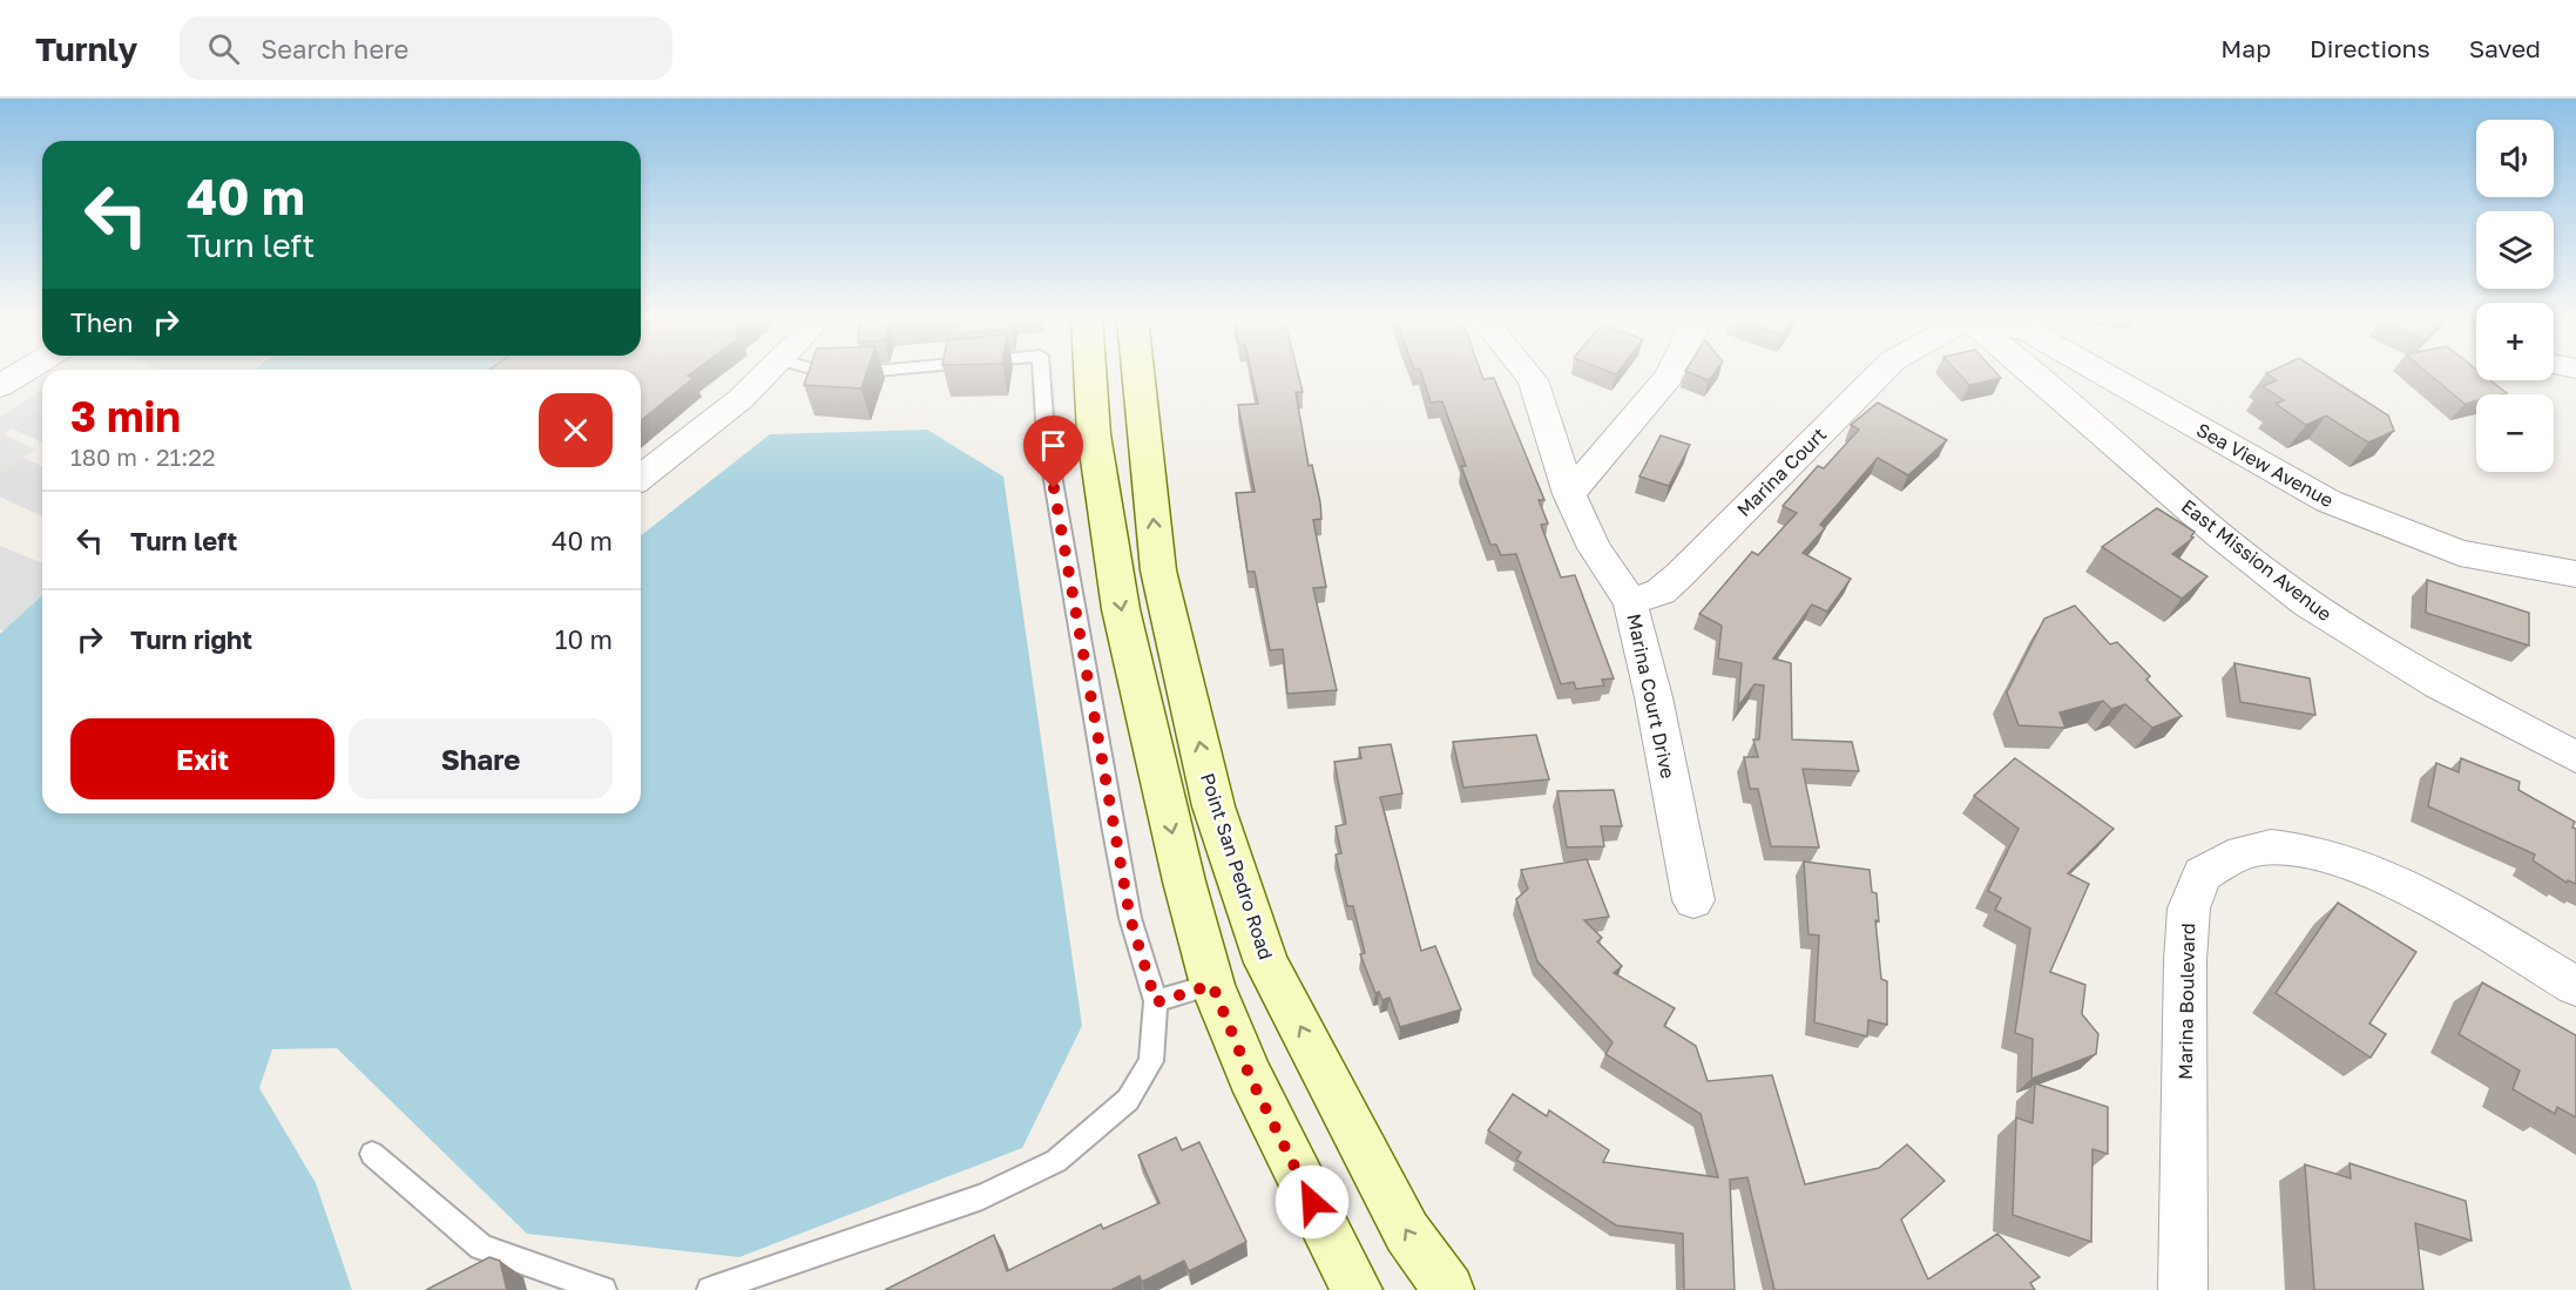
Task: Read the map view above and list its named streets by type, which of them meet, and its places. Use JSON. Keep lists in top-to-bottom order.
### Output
{
  "streets": {
    "main road": ["Point San Pedro Road"],
    "street": [
      "Sea View Avenue",
      "Marina Court",
      "East Mission Avenue",
      "Marina Court Drive",
      "Marina Boulevard"
    ]
  },
  "crossings": [
    ["Marina Court", "Marina Court Drive"]
  ],
  "page": {
    "header": "Turnly",
    "search": "Search here",
    "nav": ["Map", "Directions", "Saved"],
    "map_buttons": ["+", "−"],
    "turn": ["40 m", "Turn left"],
    "then": "Then",
    "heading": ["3 min", "180 m · 21:22"],
    "list": [
      {
        "name": "Turn left",
        "value": "40 m"
      },
      {
        "name": "Turn right",
        "value": "10 m"
      }
    ],
    "buttons": ["Exit", "Share"]
  }
}
